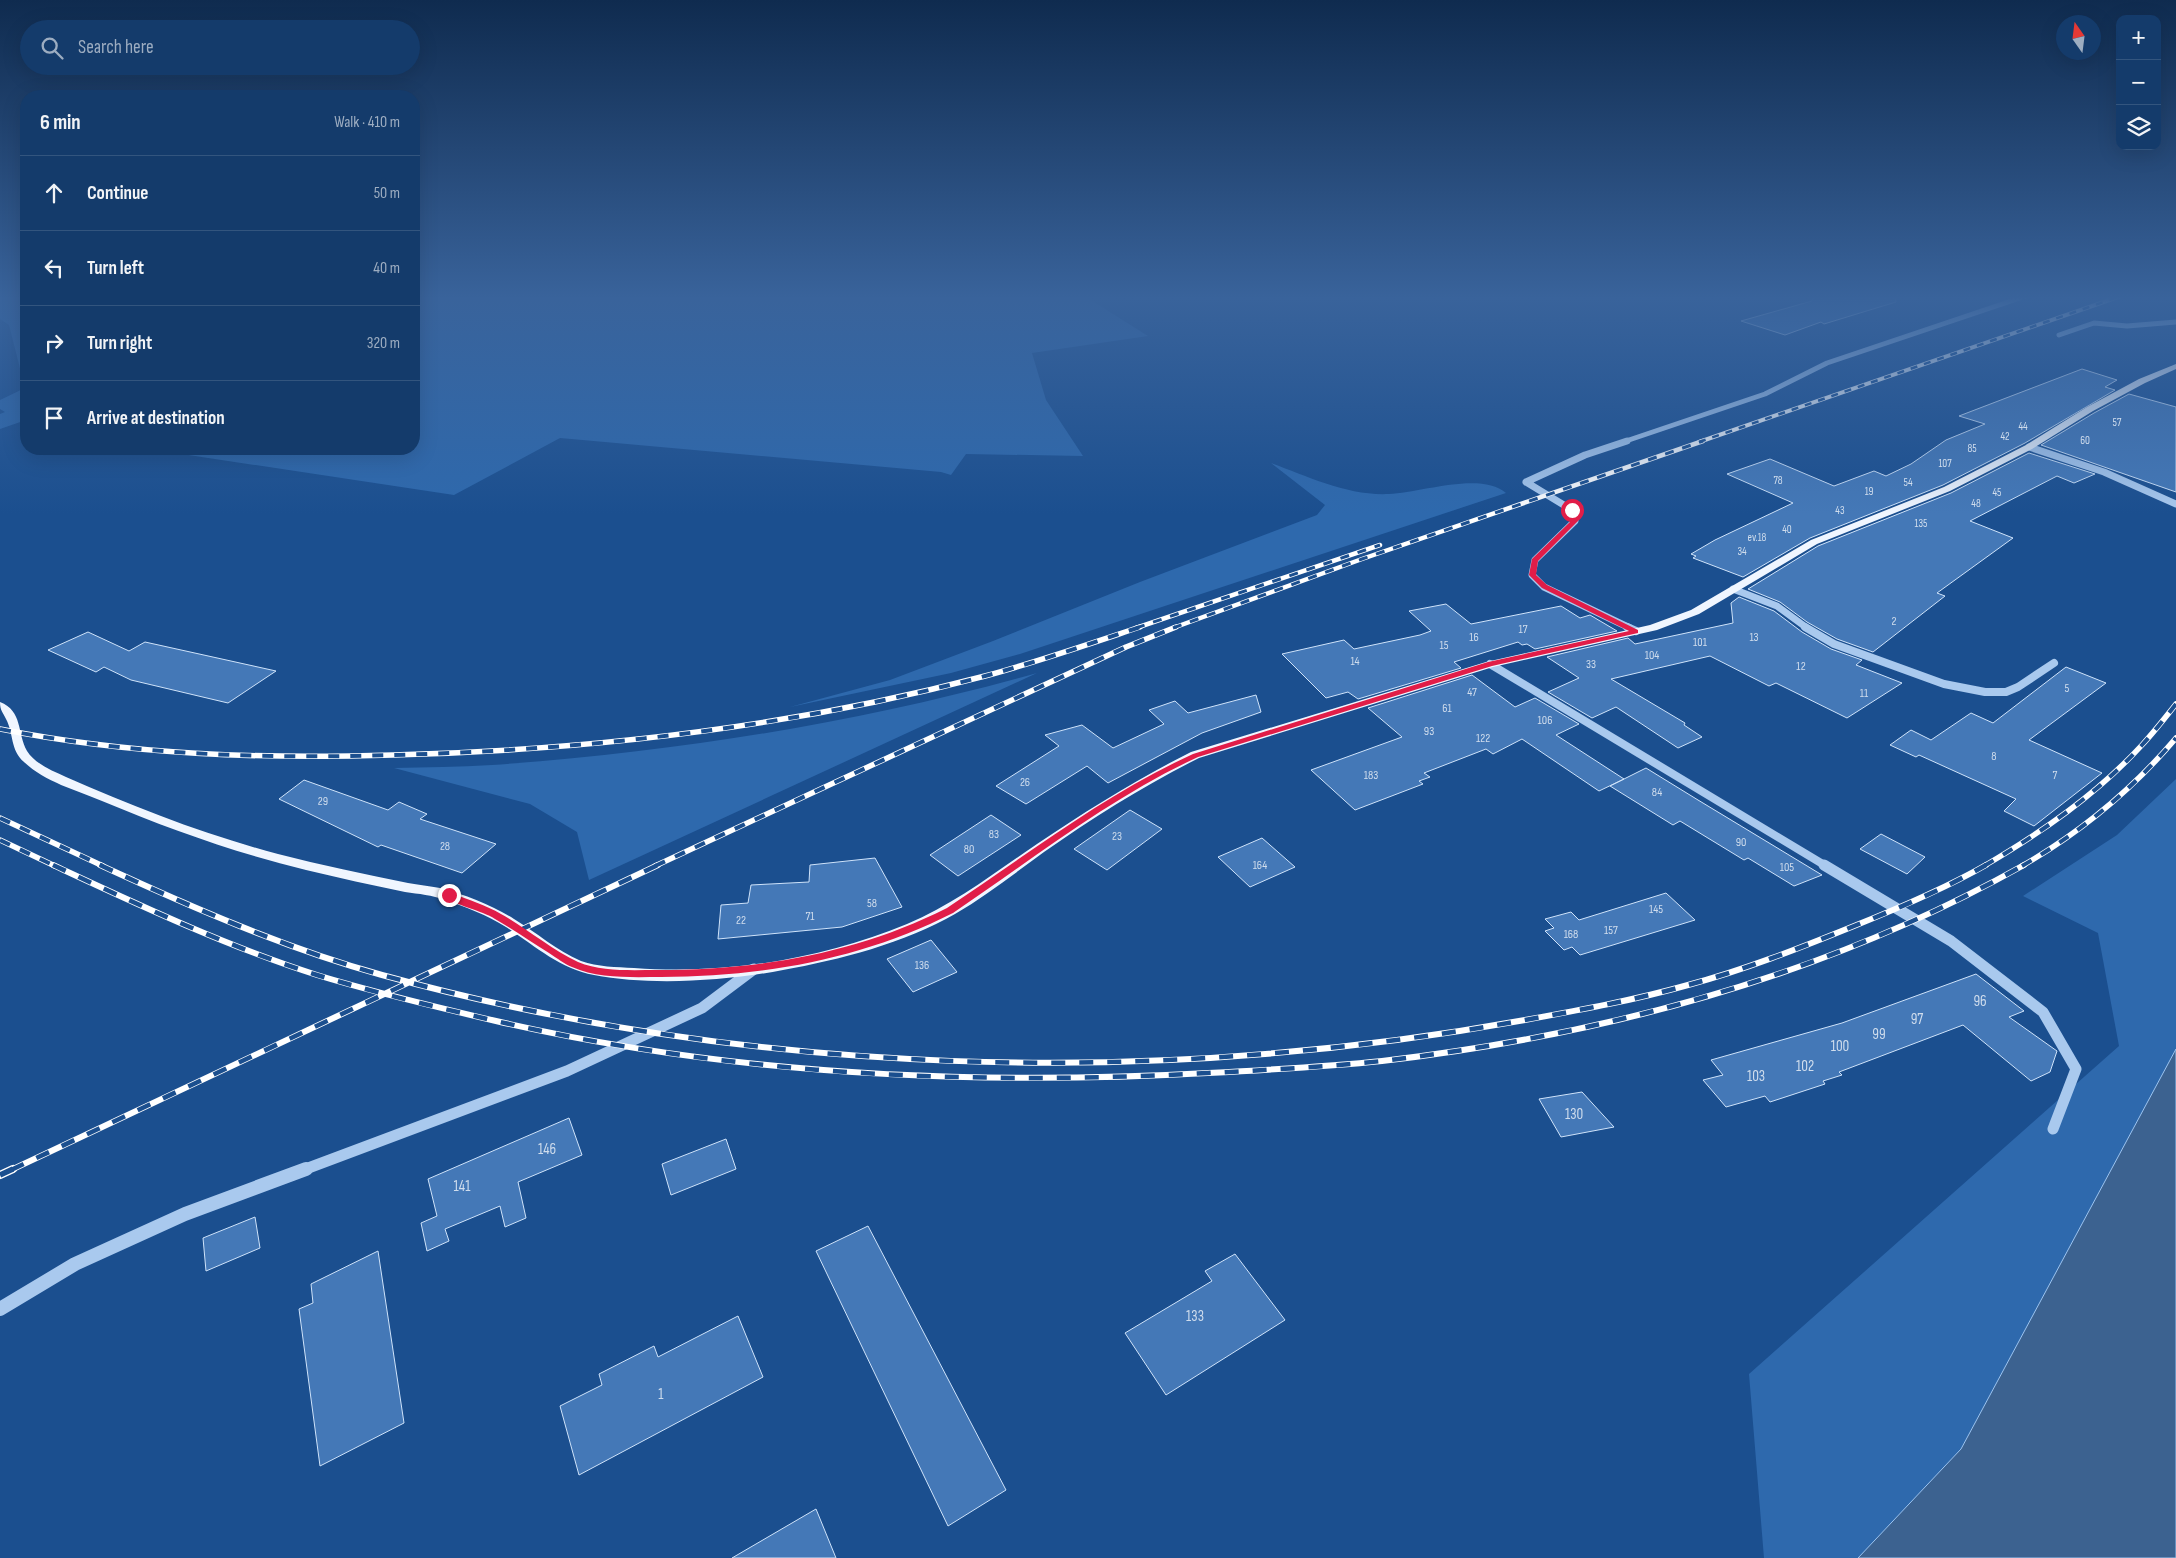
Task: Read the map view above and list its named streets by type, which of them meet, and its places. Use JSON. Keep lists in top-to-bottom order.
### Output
{
  "house_numbers": [
    "57",
    "44",
    "42",
    "60",
    "85",
    "107",
    "78",
    "54",
    "19",
    "45",
    "48",
    "43",
    "135",
    "40",
    "ev.18",
    "34",
    "2",
    "17",
    "16",
    "13",
    "101",
    "15",
    "104",
    "14",
    "33",
    "12",
    "5",
    "47",
    "11",
    "61",
    "106",
    "93",
    "122",
    "8",
    "183",
    "7",
    "26",
    "84",
    "29",
    "83",
    "23",
    "90",
    "28",
    "80",
    "164",
    "105",
    "58",
    "145",
    "71",
    "22",
    "157",
    "168",
    "136",
    "96",
    "97",
    "99",
    "100",
    "102",
    "103",
    "130",
    "146",
    "141",
    "133",
    "1"
  ],
  "north": "top",
  "page": {
    "map_buttons": ["+", "−"],
    "search": "Search here",
    "heading": ["6 min", "Walk · 410 m"],
    "list": [
      ["Continue", "50 m"],
      ["Turn left", "40 m"],
      ["Turn right", "320 m"],
      "Arrive at destination"
    ]
  }
}
